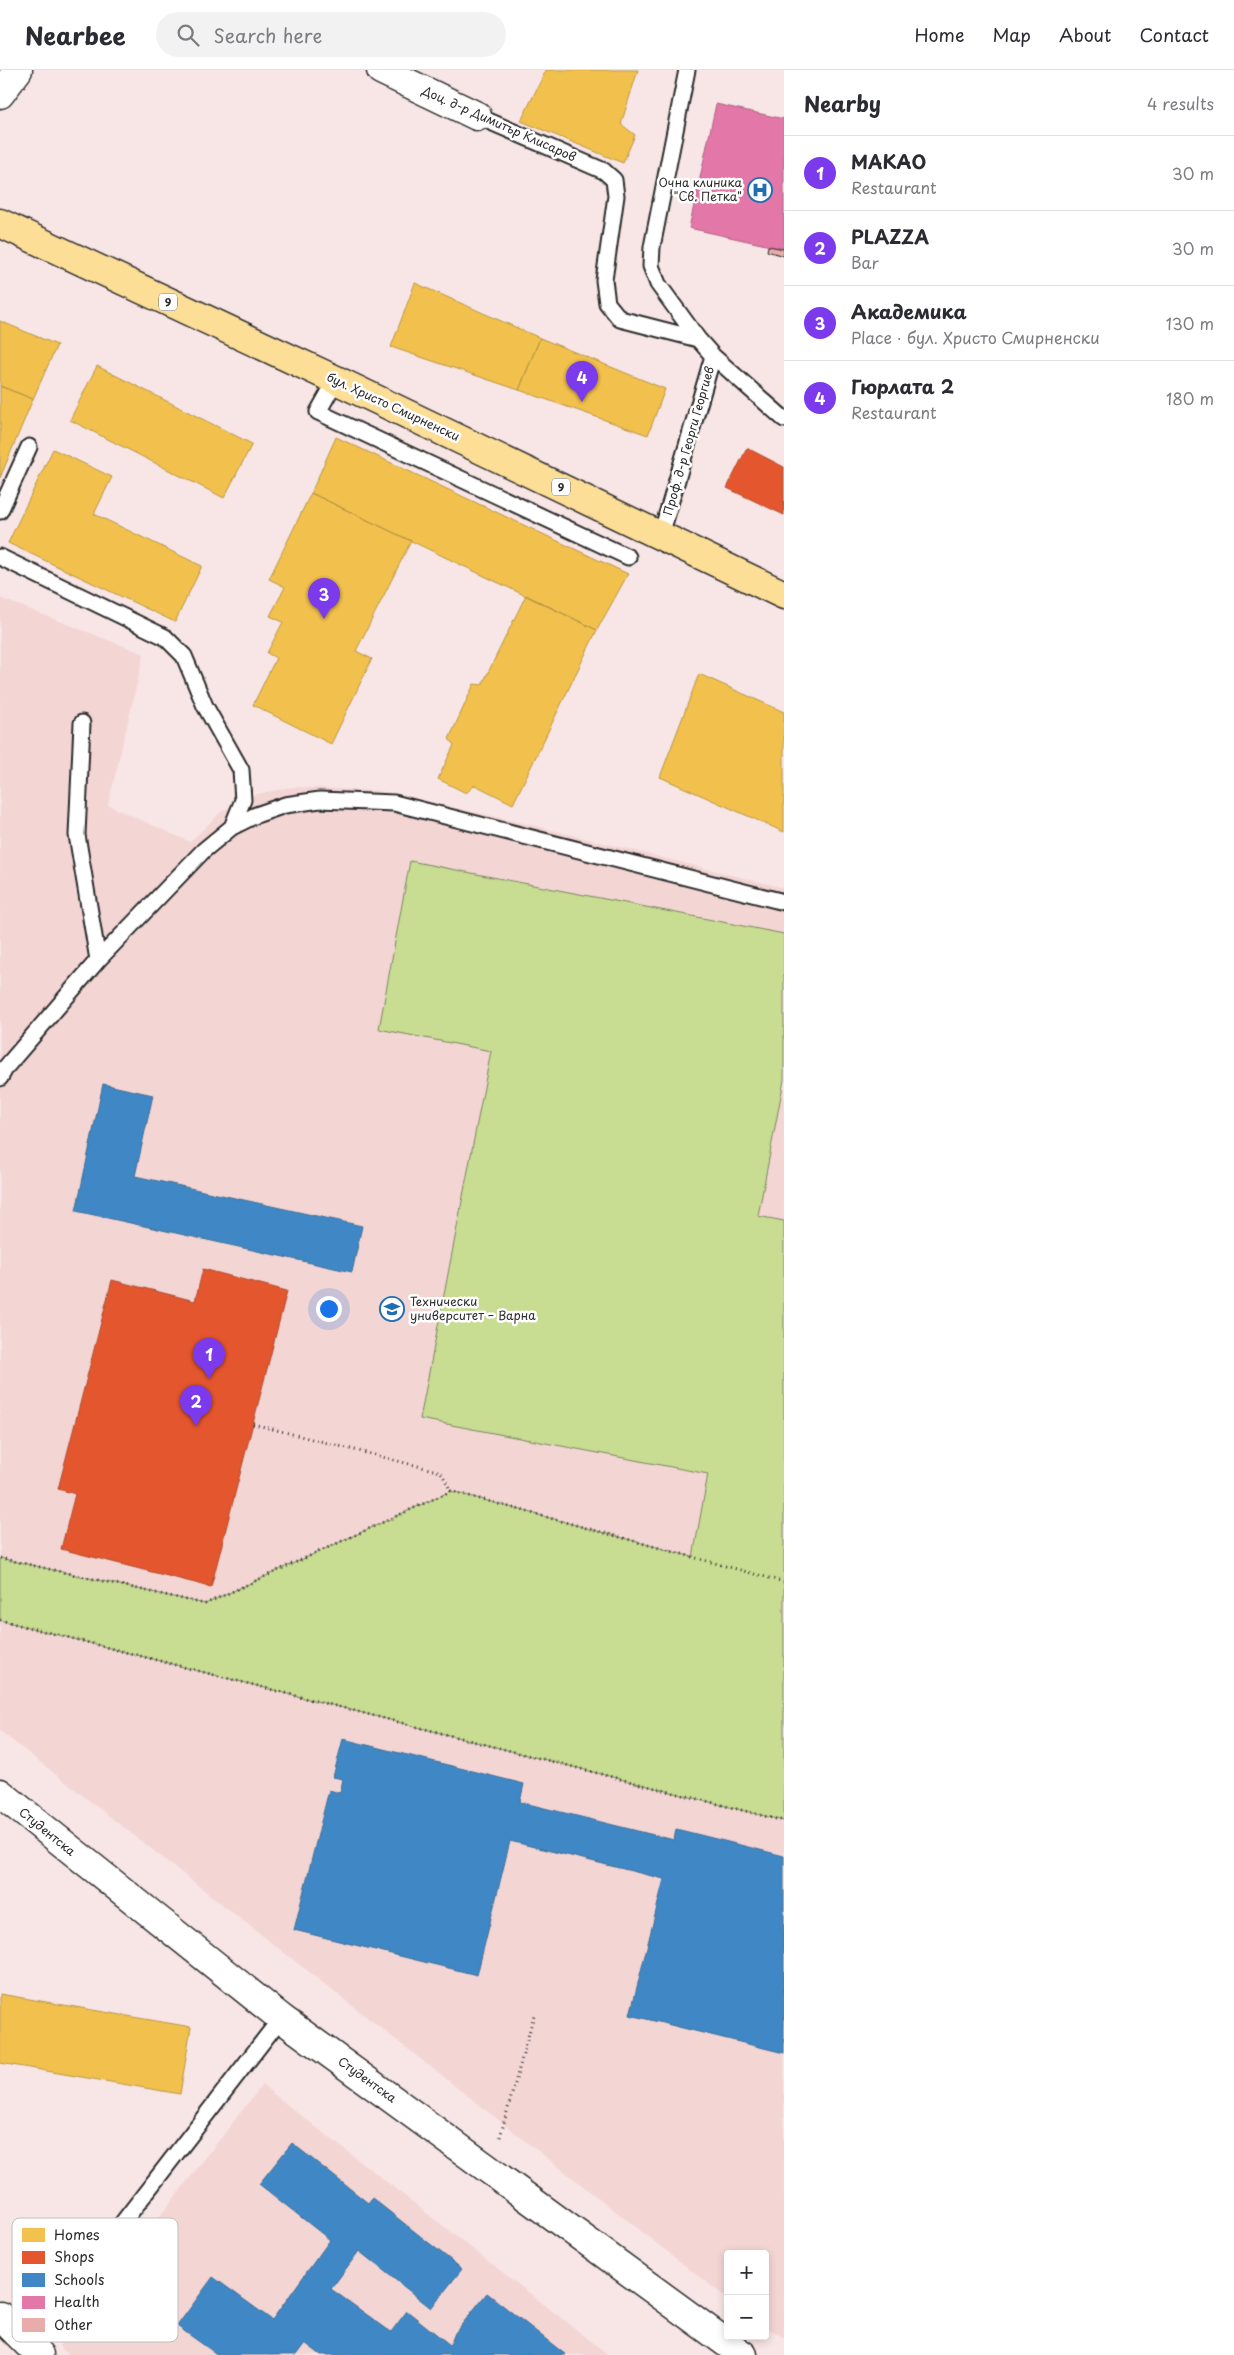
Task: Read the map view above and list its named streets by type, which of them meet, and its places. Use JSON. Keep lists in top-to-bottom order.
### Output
{
  "streets": {
    "main road": ["9", "бул. Христо Смирненски"],
    "street": ["Доц. д-р Димитър Клисаров", "Студентска"],
    "lane": ["Проф. д-р Георги Георгиев"]
  },
  "crossings": [
    ["Доц. д-р Димитър Клисаров", "Проф. д-р Георги Георгиев"],
    ["бул. Христо Смирненски", "Проф. д-р Георги Георгиев"]
  ],
  "places": {
    "hospital": ["Очна клиника \"Св. Петка\""],
    "school or university": ["Технически университет – Варна"]
  },
  "legend": [
    "Homes",
    "Shops",
    "Schools",
    "Health",
    "Other"
  ],
  "page": {
    "header": "Nearbee",
    "search": "Search here",
    "nav": [
      "Home",
      "Map",
      "About",
      "Contact"
    ],
    "heading": ["Nearby", "4 results"],
    "list": [
      {
        "mark": "1",
        "name": "МАКАО",
        "note": "Restaurant",
        "value": "30 m"
      },
      {
        "mark": "2",
        "name": "PLAZZA",
        "note": "Bar",
        "value": "30 m"
      },
      {
        "mark": "3",
        "name": "Академика",
        "note": "Place · бул. Христо Смирненски",
        "value": "130 m"
      },
      {
        "mark": "4",
        "name": "Гюрлата 2",
        "note": "Restaurant",
        "value": "180 m"
      }
    ],
    "pins": [
      "4",
      "3",
      "1",
      "2"
    ],
    "map_buttons": ["+", "−"]
  }
}
